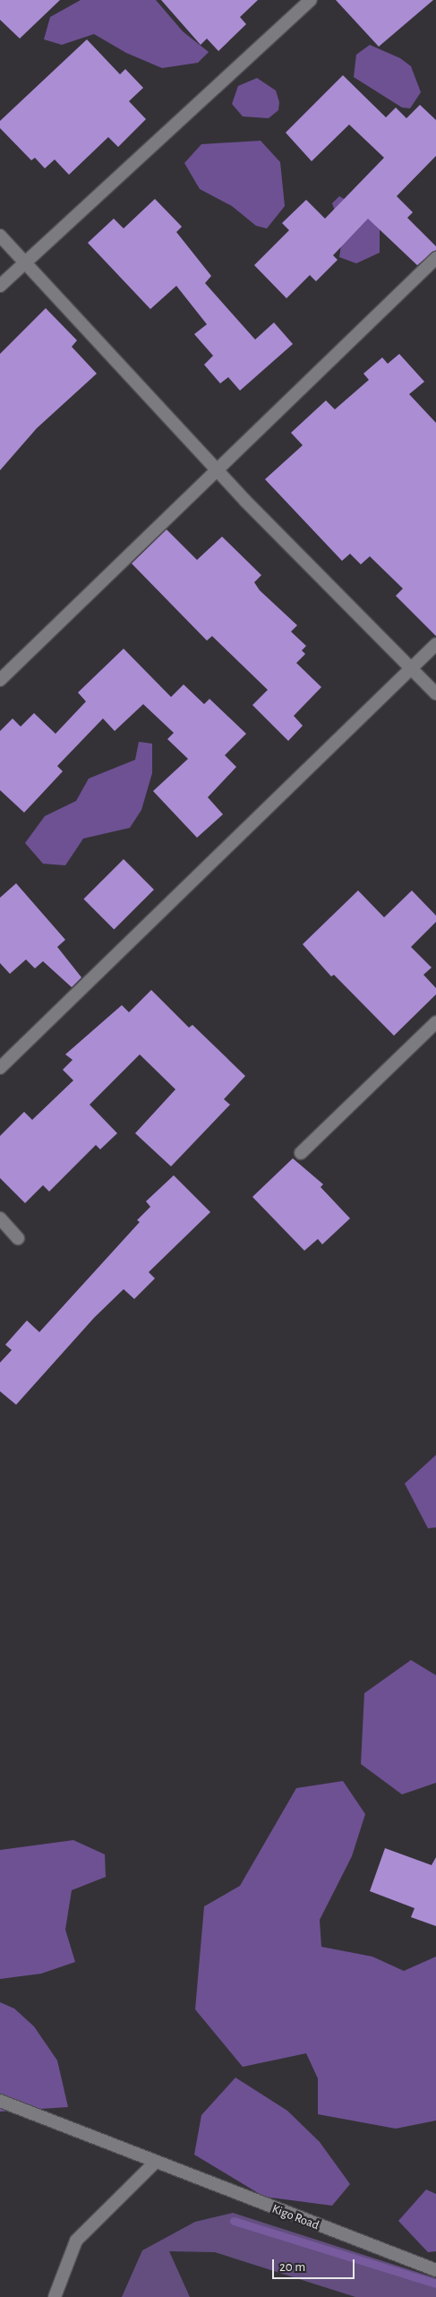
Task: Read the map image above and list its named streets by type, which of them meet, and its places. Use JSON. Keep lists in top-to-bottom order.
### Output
{
  "streets": {
    "street": ["Kigo Road"]
  },
  "scale_bar": "20 m"
}
